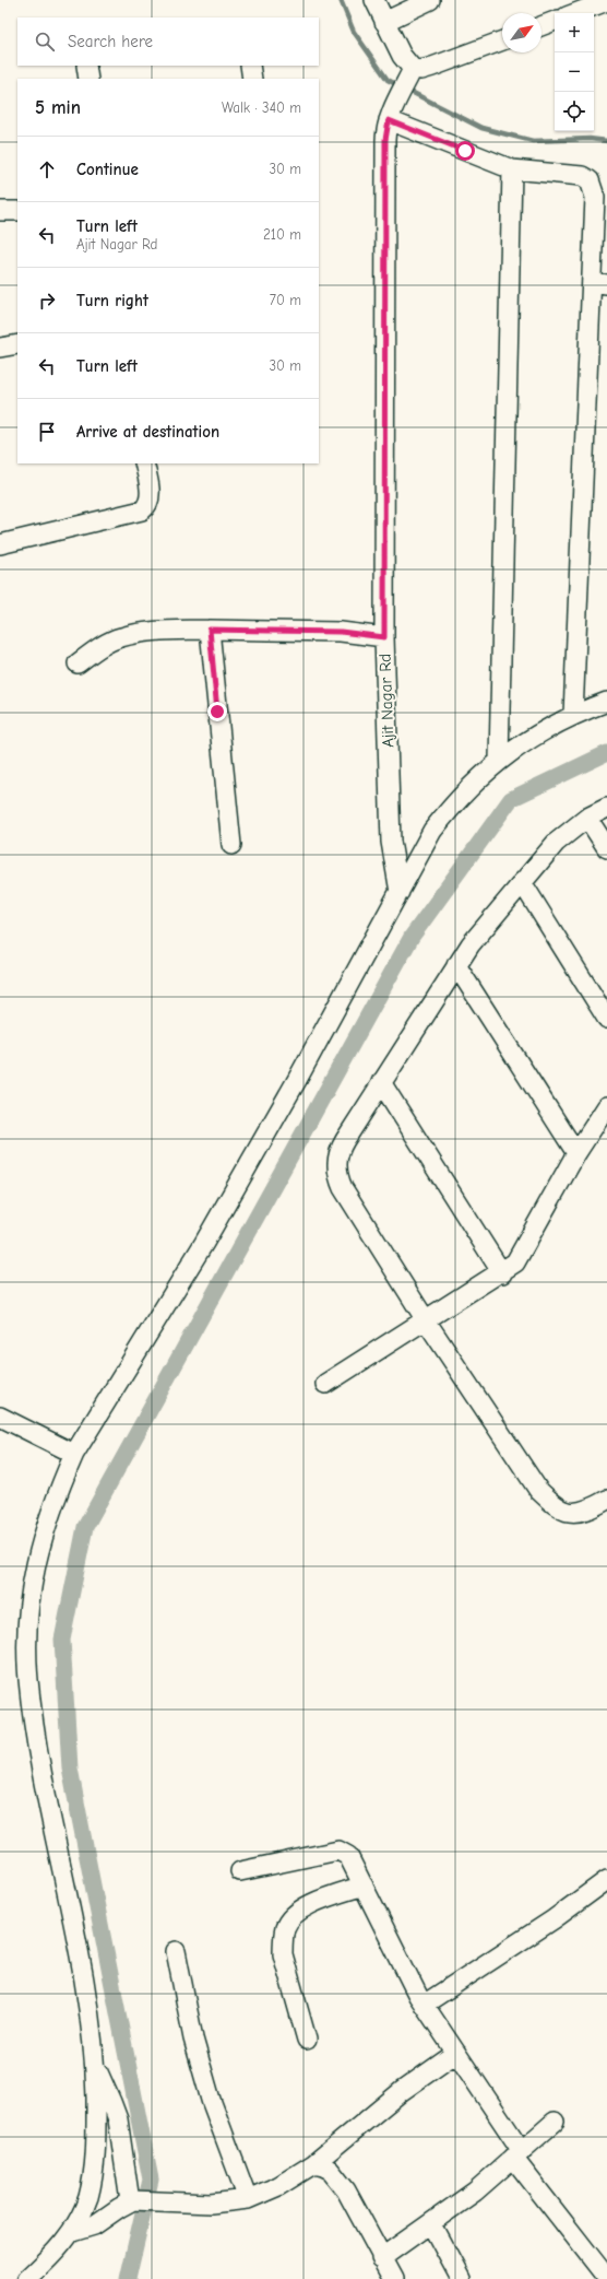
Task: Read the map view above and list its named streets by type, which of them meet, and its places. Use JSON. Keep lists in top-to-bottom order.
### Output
{
  "streets": {
    "street": ["Ajit Nagar Rd"]
  },
  "north": "top right",
  "page": {
    "map_buttons": ["+", "−"],
    "search": "Search here",
    "heading": ["5 min", "Walk · 340 m"],
    "list": [
      ["Continue", "30 m"],
      ["Turn left", "Ajit Nagar Rd", "210 m"],
      ["Turn right", "70 m"],
      ["Turn left", "30 m"],
      "Arrive at destination"
    ]
  }
}
